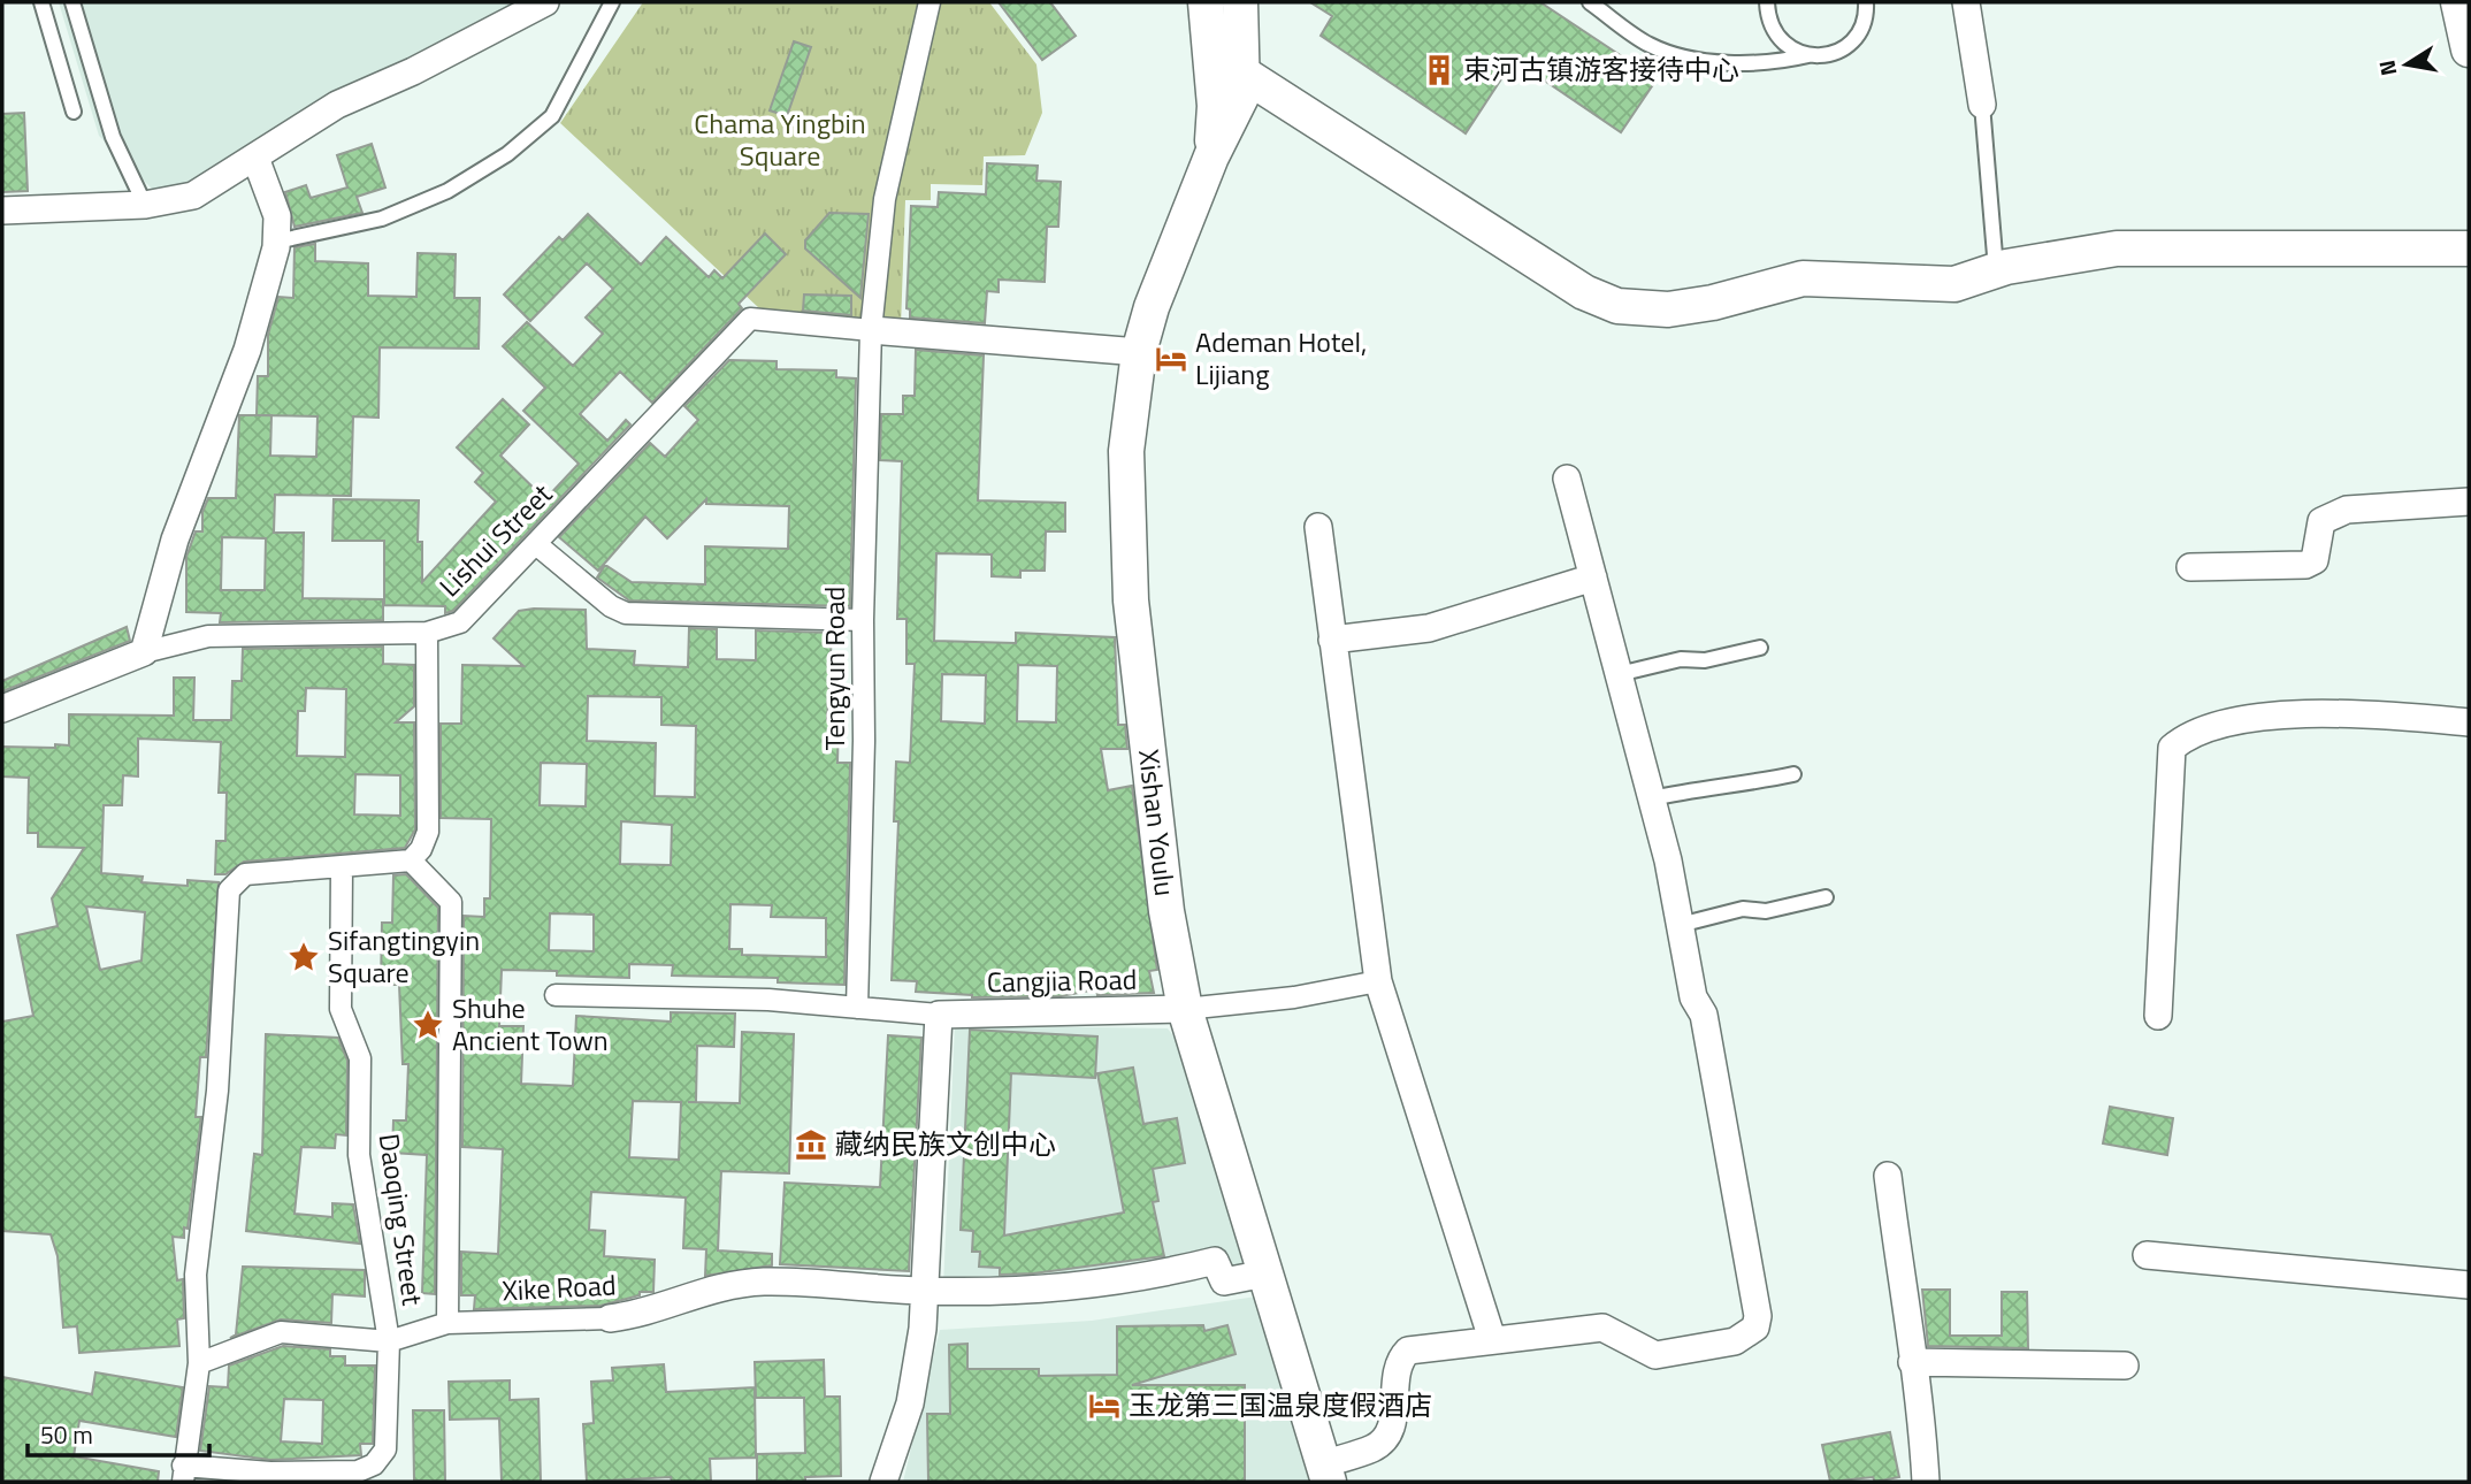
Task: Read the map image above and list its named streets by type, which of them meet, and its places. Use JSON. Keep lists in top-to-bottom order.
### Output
{
  "streets": {
    "street": [
      "Lishui Street",
      "Tengyun Road",
      "Xishan Youlu",
      "Cangjia Road",
      "Daoqing Street",
      "Xike Road"
    ]
  },
  "crossings": [
    ["Lishui Street", "Tengyun Road"],
    ["Xishan Youlu", "Cangjia Road"],
    ["Xishan Youlu", "Xike Road"],
    ["Daoqing Street", "Xike Road"]
  ],
  "parks": ["Chama Yingbin Square"],
  "places": {
    "building": ["束河古镇游客接待中心"],
    "hotel": ["Ademan Hotel, Lijiang", "玉龙第三国温泉度假酒店"],
    "place": ["Sifangtingyin Square", "Shuhe Ancient Town"],
    "museum": ["藏纳民族文创中心"]
  },
  "scale_bar": "50 m",
  "north": "left"
}
